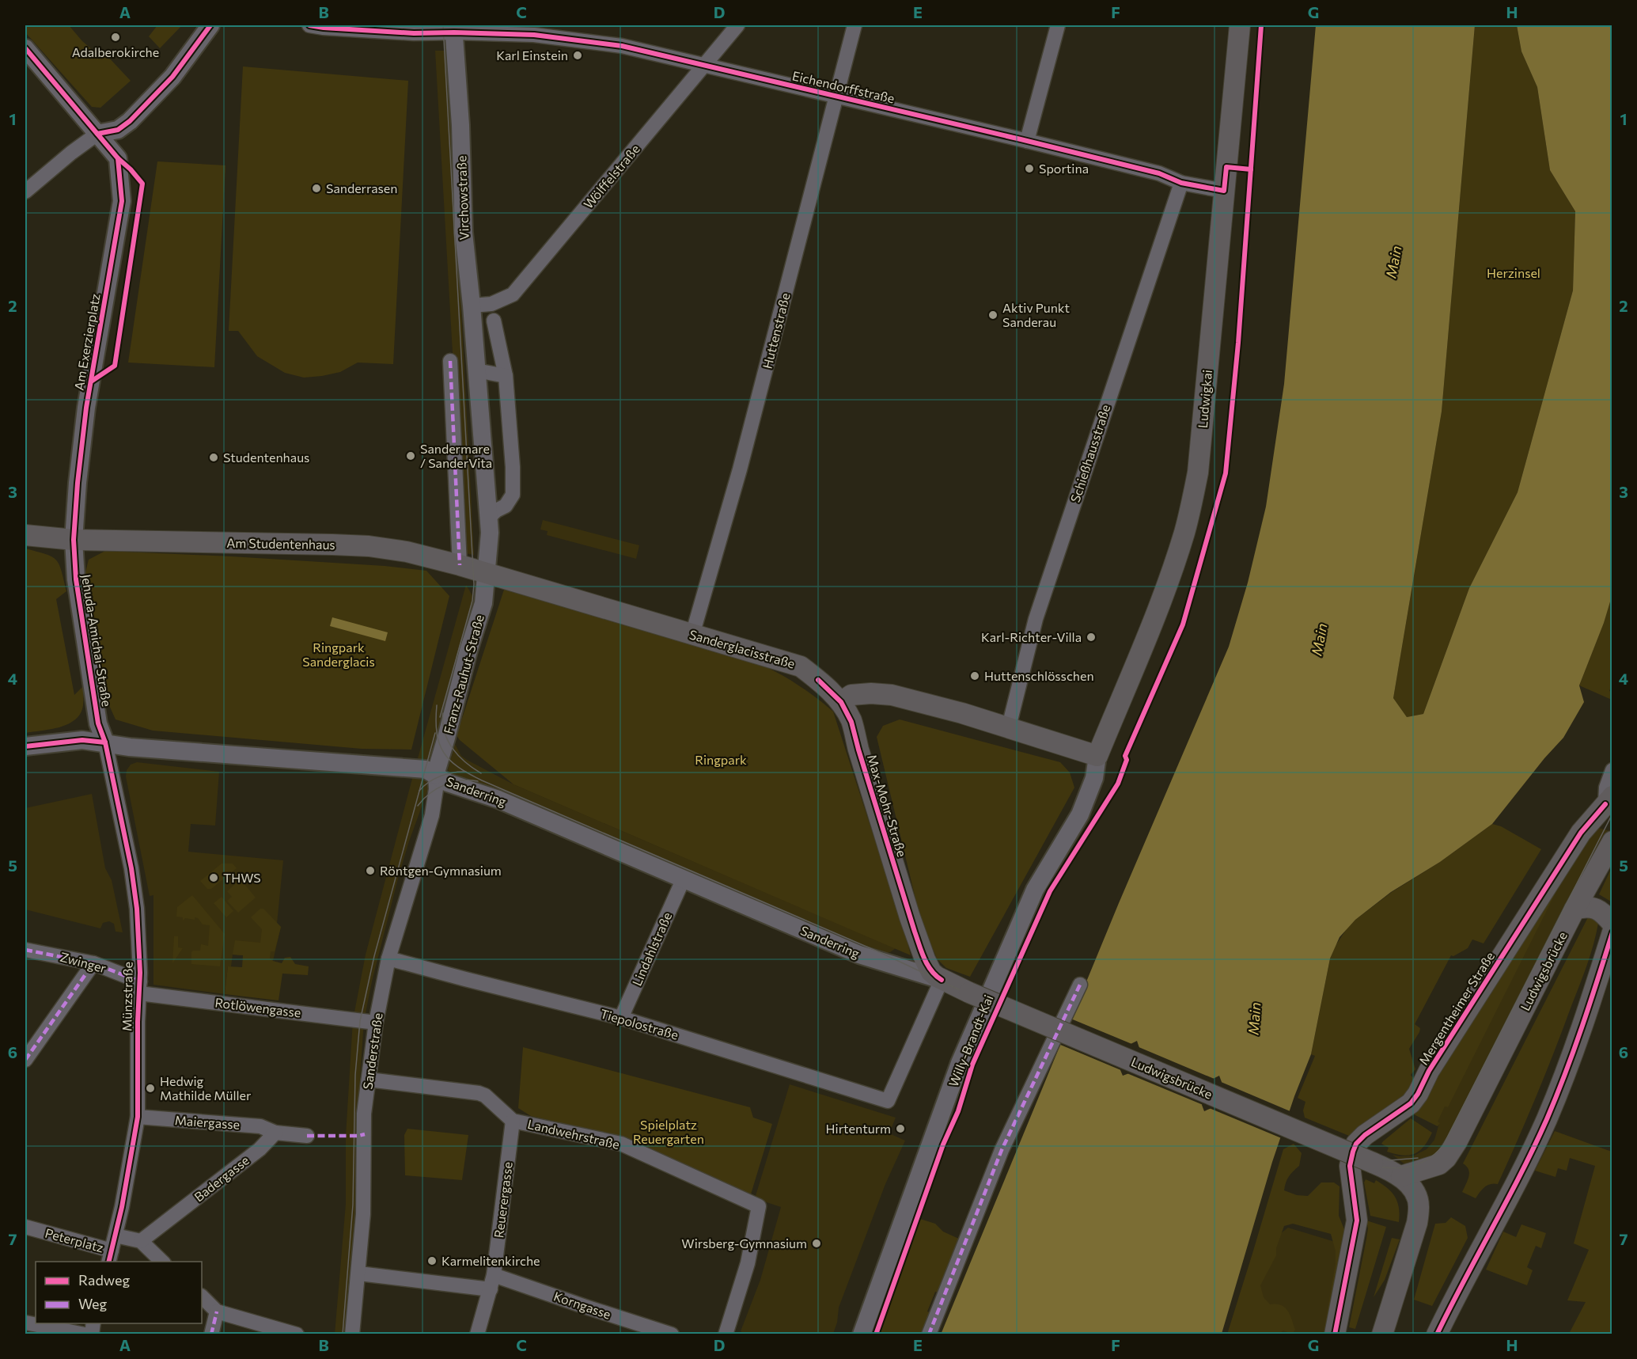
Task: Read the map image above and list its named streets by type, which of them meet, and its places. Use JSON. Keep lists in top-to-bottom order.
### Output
{
  "streets": {
    "main road": [
      "Ludwigkai",
      "Am Studentenhaus",
      "Sanderglacisstraße",
      "Max-Mohr-Straße",
      "Ludwigsbrücke",
      "Mergentheimer Straße"
    ],
    "street": [
      "Eichendorffstraße",
      "Wölffelstraße",
      "Virchowstraße",
      "Huttenstraße",
      "Am Exerzierplatz",
      "Schießhausstraße",
      "Jehuda-Amichai-Straße",
      "Franz-Rauhut-Straße",
      "Sanderring",
      "Lindahlstraße",
      "Zwinger",
      "Münzstraße",
      "Rotlöwengasse",
      "Tiepolostraße",
      "Willy-Brandt-Kai",
      "Sanderstraße",
      "Maiergasse",
      "Landwehrstraße",
      "Badergasse",
      "Reuerergasse",
      "Peterplatz",
      "Korngasse"
    ]
  },
  "crossings": [
    ["Eichendorffstraße", "Wölffelstraße"],
    ["Eichendorffstraße", "Virchowstraße"],
    ["Eichendorffstraße", "Huttenstraße"],
    ["Eichendorffstraße", "Ludwigkai"],
    ["Eichendorffstraße", "Schießhausstraße"],
    ["Wölffelstraße", "Virchowstraße"],
    ["Virchowstraße", "Am Studentenhaus"],
    ["Virchowstraße", "Sanderglacisstraße"],
    ["Virchowstraße", "Franz-Rauhut-Straße"],
    ["Huttenstraße", "Sanderglacisstraße"],
    ["Am Exerzierplatz", "Am Studentenhaus"],
    ["Am Exerzierplatz", "Jehuda-Amichai-Straße"],
    ["Ludwigkai", "Willy-Brandt-Kai"],
    ["Am Studentenhaus", "Jehuda-Amichai-Straße"],
    ["Am Studentenhaus", "Sanderglacisstraße"],
    ["Am Studentenhaus", "Franz-Rauhut-Straße"],
    ["Jehuda-Amichai-Straße", "Sanderring"],
    ["Jehuda-Amichai-Straße", "Münzstraße"],
    ["Sanderglacisstraße", "Franz-Rauhut-Straße"],
    ["Sanderglacisstraße", "Max-Mohr-Straße"],
    ["Franz-Rauhut-Straße", "Sanderring"],
    ["Franz-Rauhut-Straße", "Sanderstraße"],
    ["Sanderring", "Max-Mohr-Straße"],
    ["Sanderring", "Lindahlstraße"],
    ["Sanderring", "Ludwigsbrücke"],
    ["Sanderring", "Münzstraße"],
    ["Sanderring", "Tiepolostraße"],
    ["Sanderring", "Sanderstraße"],
    ["Max-Mohr-Straße", "Ludwigsbrücke"],
    ["Max-Mohr-Straße", "Tiepolostraße"],
    ["Lindahlstraße", "Tiepolostraße"],
    ["Zwinger", "Münzstraße"],
    ["Zwinger", "Rotlöwengasse"],
    ["Ludwigsbrücke", "Tiepolostraße"],
    ["Münzstraße", "Rotlöwengasse"],
    ["Münzstraße", "Maiergasse"],
    ["Münzstraße", "Peterplatz"],
    ["Rotlöwengasse", "Sanderstraße"],
    ["Tiepolostraße", "Sanderstraße"],
    ["Sanderstraße", "Landwehrstraße"],
    ["Maiergasse", "Badergasse"],
    ["Landwehrstraße", "Reuerergasse"],
    ["Reuerergasse", "Korngasse"]
  ],
  "water": ["Main"],
  "parks": [
    "Herzinsel",
    "Ringpark Sanderglacis",
    "Ringpark",
    "Spielplatz Reuergarten"
  ],
  "places": [
    "Adalberokirche",
    "Karl Einstein",
    "Sportina",
    "Sanderrasen",
    "Aktiv Punkt Sanderau",
    "Sandermare / SanderVita",
    "Studentenhaus",
    "Karl-Richter-Villa",
    "Huttenschlösschen",
    "Röntgen-Gymnasium",
    "THWS",
    "Hedwig Mathilde Müller",
    "Hirtenturm",
    "Wirsberg-Gymnasium",
    "Karmelitenkirche"
  ],
  "legend": ["Radweg", "Weg"],
  "grid": {
    "columns": [
      "A",
      "B",
      "C",
      "D",
      "E",
      "F",
      "G",
      "H"
    ],
    "rows": [
      "1",
      "2",
      "3",
      "4",
      "5",
      "6",
      "7"
    ]
  }
}
